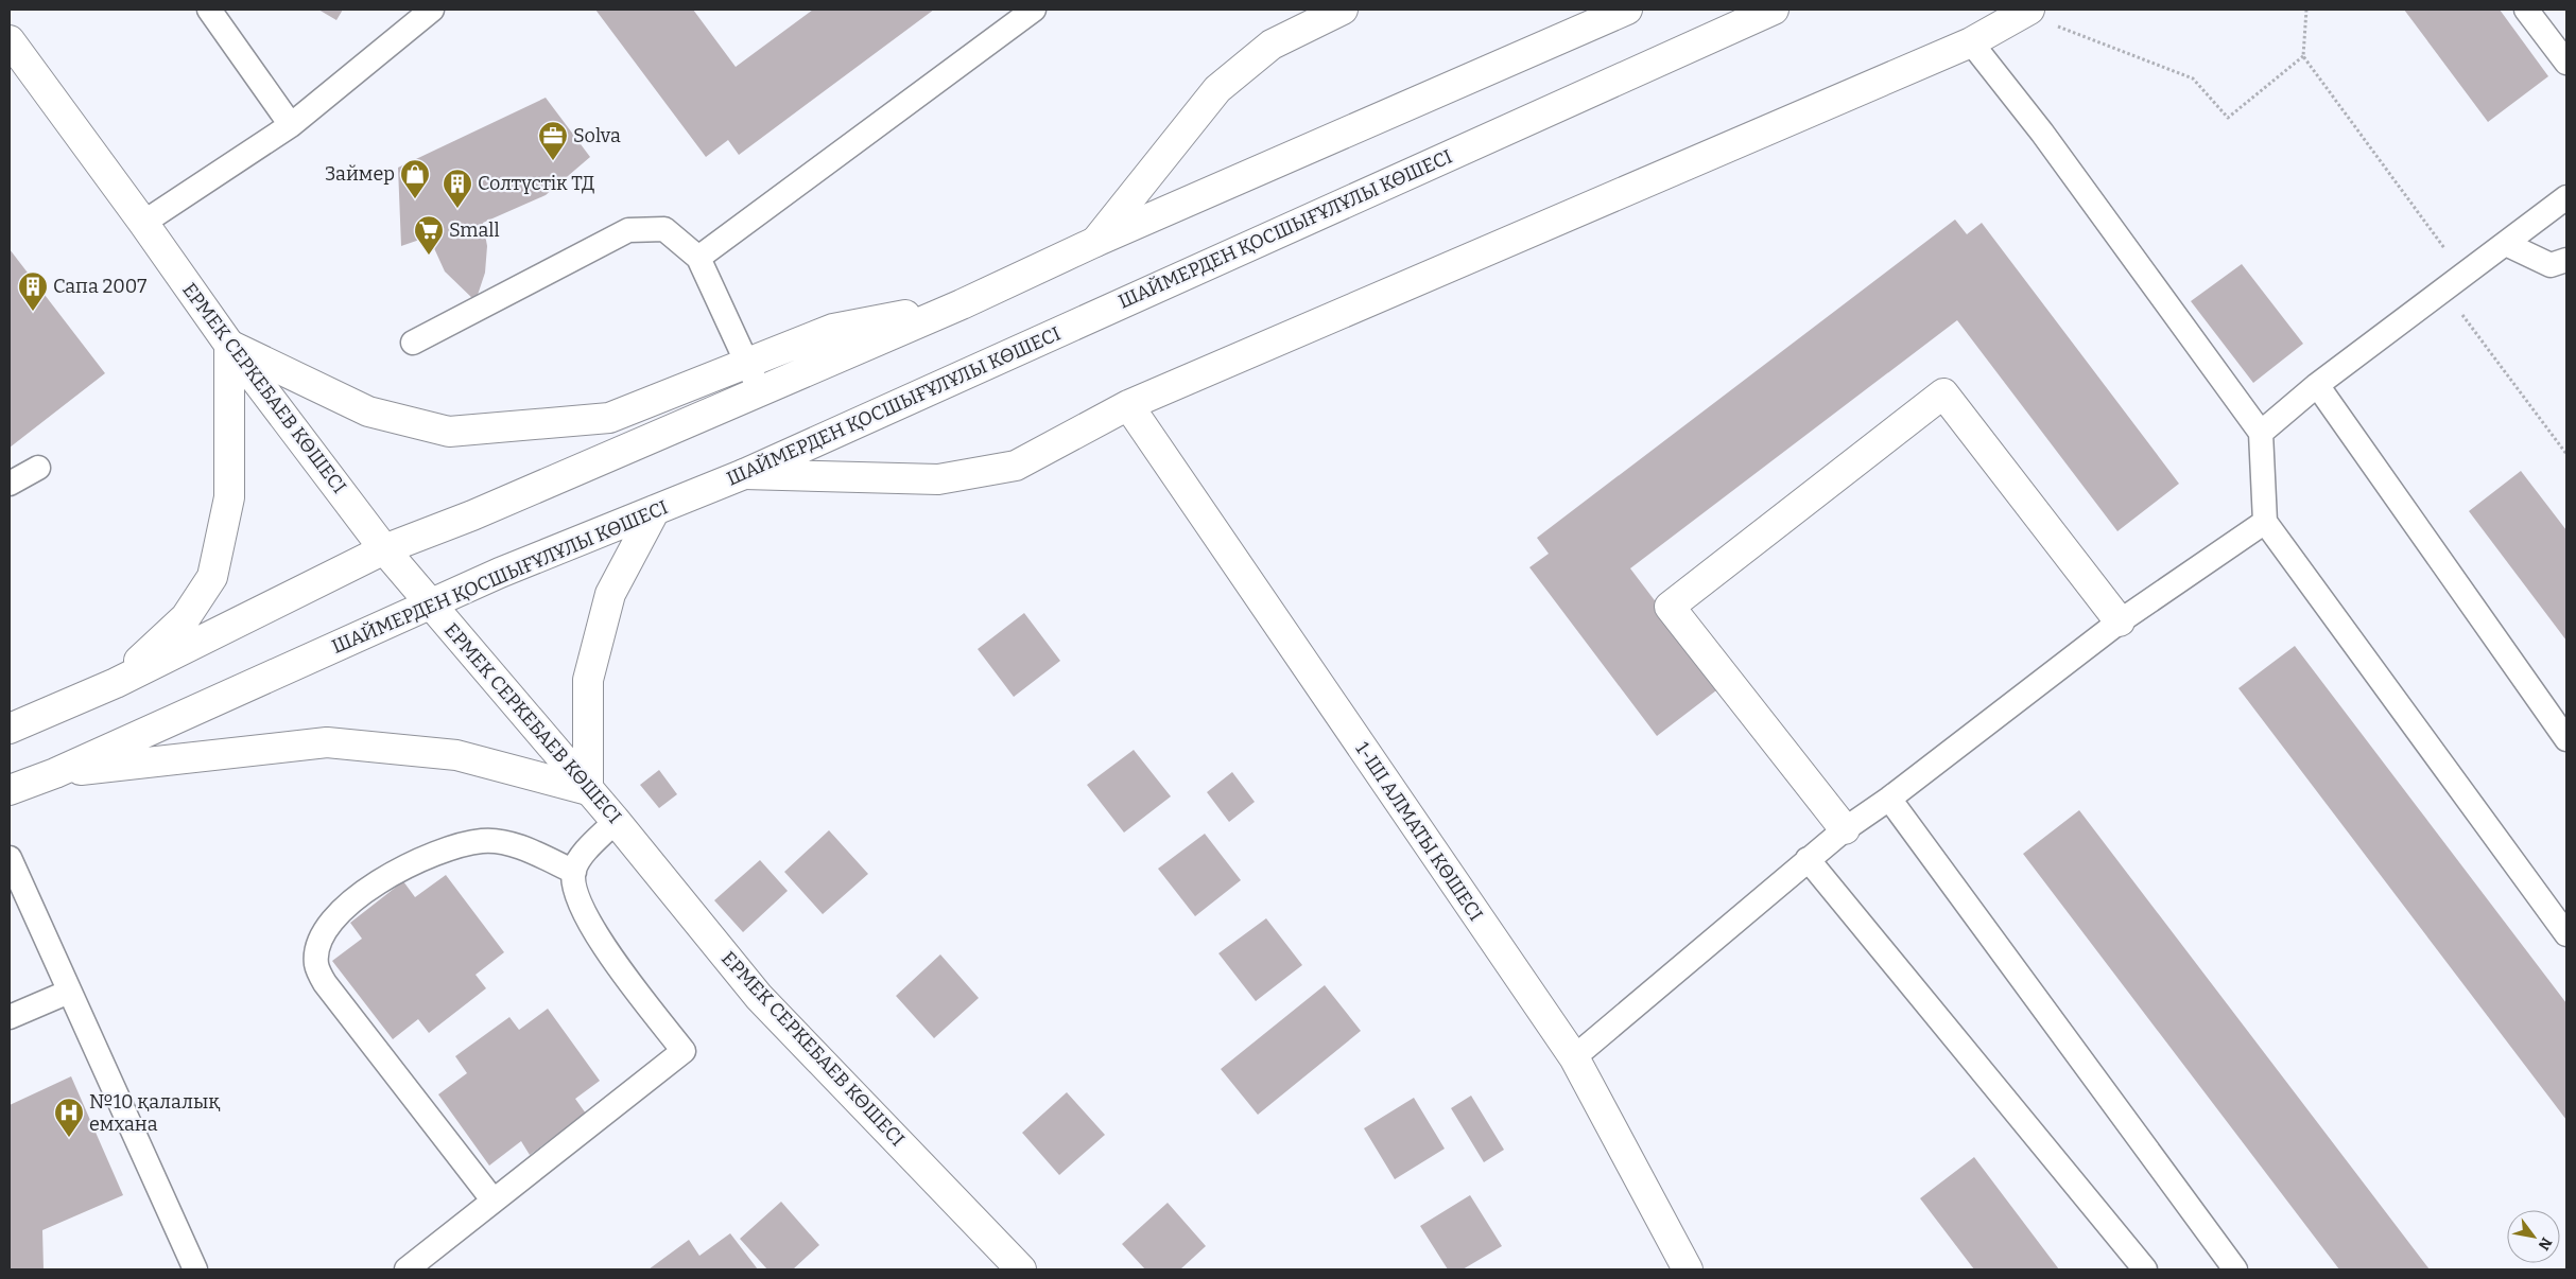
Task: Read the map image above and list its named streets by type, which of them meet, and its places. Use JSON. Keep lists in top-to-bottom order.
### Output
{
  "streets": {
    "main road": ["ШАЙМЕРДЕН ҚОСШЫҒҰЛҰЛЫ КӨШЕСІ", "ЕРМЕК СЕРКЕБАЕВ КӨШЕСІ", "1-ШІ АЛМАТЫ КӨШЕСІ"]
  },
  "crossings": [
    ["ШАЙМЕРДЕН ҚОСШЫҒҰЛҰЛЫ КӨШЕСІ", "ЕРМЕК СЕРКЕБАЕВ КӨШЕСІ"]
  ],
  "places": {
    "office": ["Solva"],
    "shop": ["Займер"],
    "building": ["Солтүстік ТД", "Сапа 2007"],
    "supermarket": ["Small"],
    "hospital": ["№10 қалалық емхана"]
  },
  "north": "bottom right"
}
